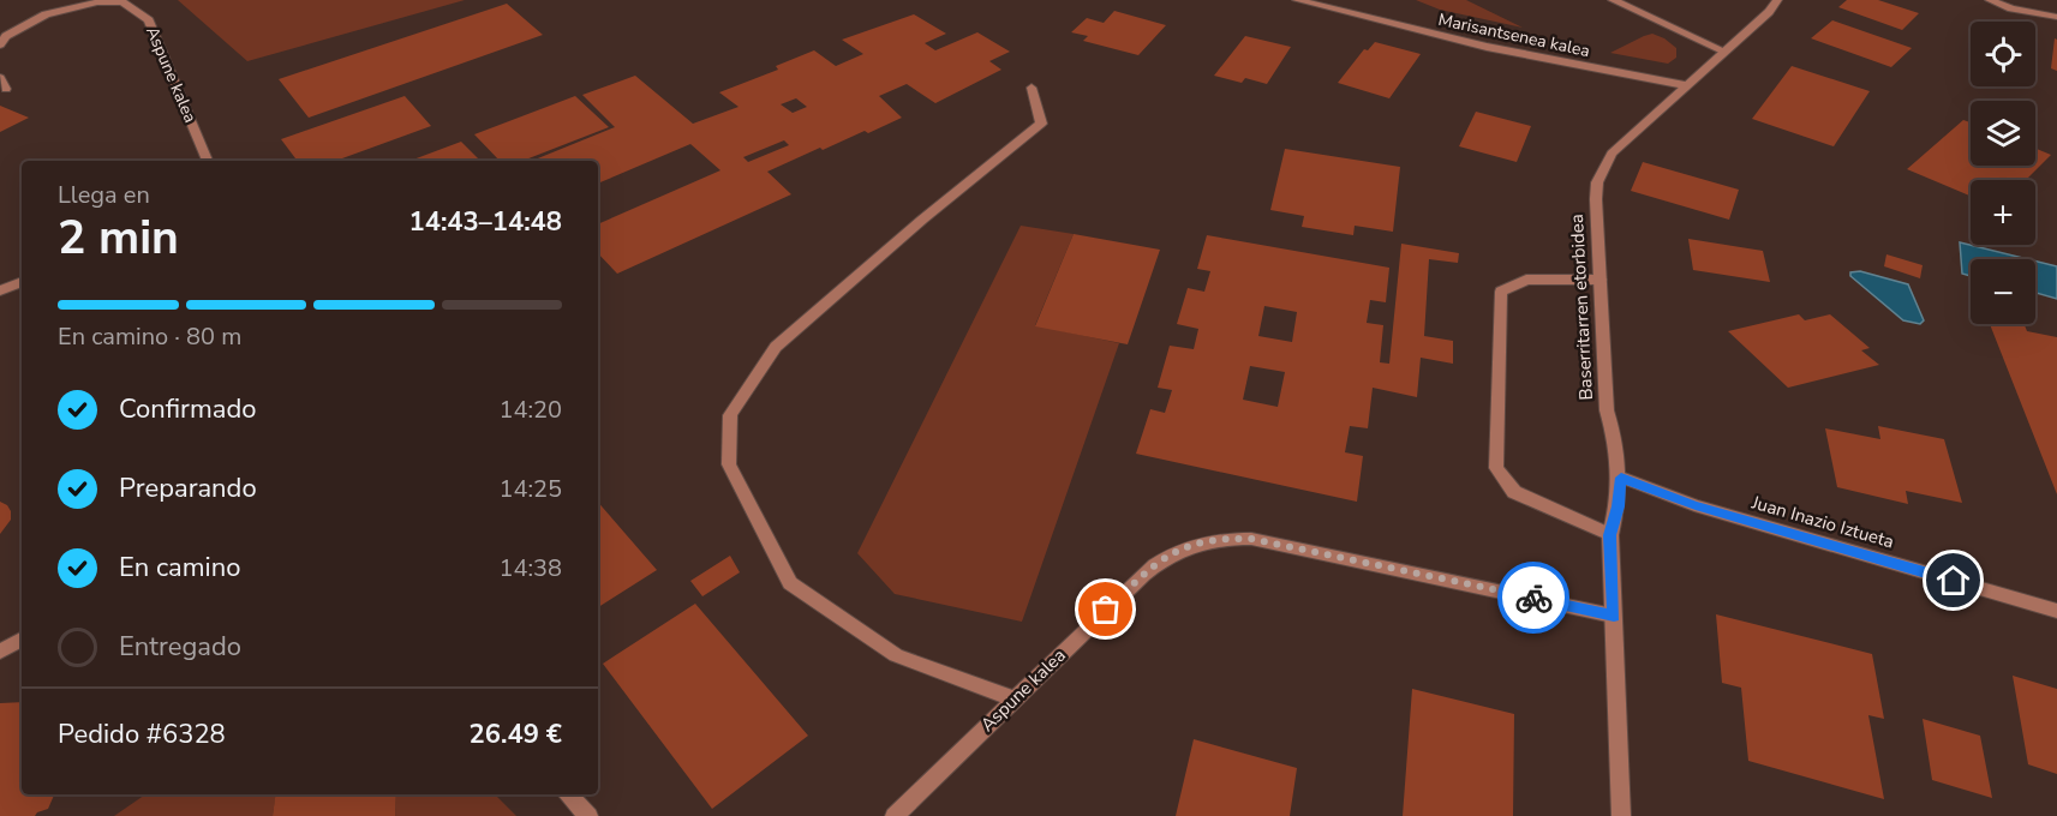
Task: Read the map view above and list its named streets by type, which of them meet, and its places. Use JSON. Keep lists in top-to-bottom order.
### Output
{
  "streets": {
    "street": [
      "Marisantsenea kalea",
      "Aspune kalea",
      "Baserritarren etorbidea",
      "Juan Inazio Iztueta"
    ]
  },
  "crossings": [
    ["Marisantsenea kalea", "Baserritarren etorbidea"],
    ["Aspune kalea", "Baserritarren etorbidea"],
    ["Baserritarren etorbidea", "Juan Inazio Iztueta"]
  ],
  "page": {
    "map_buttons": ["+", "−"],
    "heading": ["2 min", "Llega en", "14:43–14:48"],
    "panel": ["Pedido #6328", "26.49 €"],
    "bar": "En camino · 80 m",
    "list": [
      ["Confirmado", "14:20"],
      ["Preparando", "14:25"],
      ["En camino", "14:38"],
      "Entregado"
    ]
  }
}
